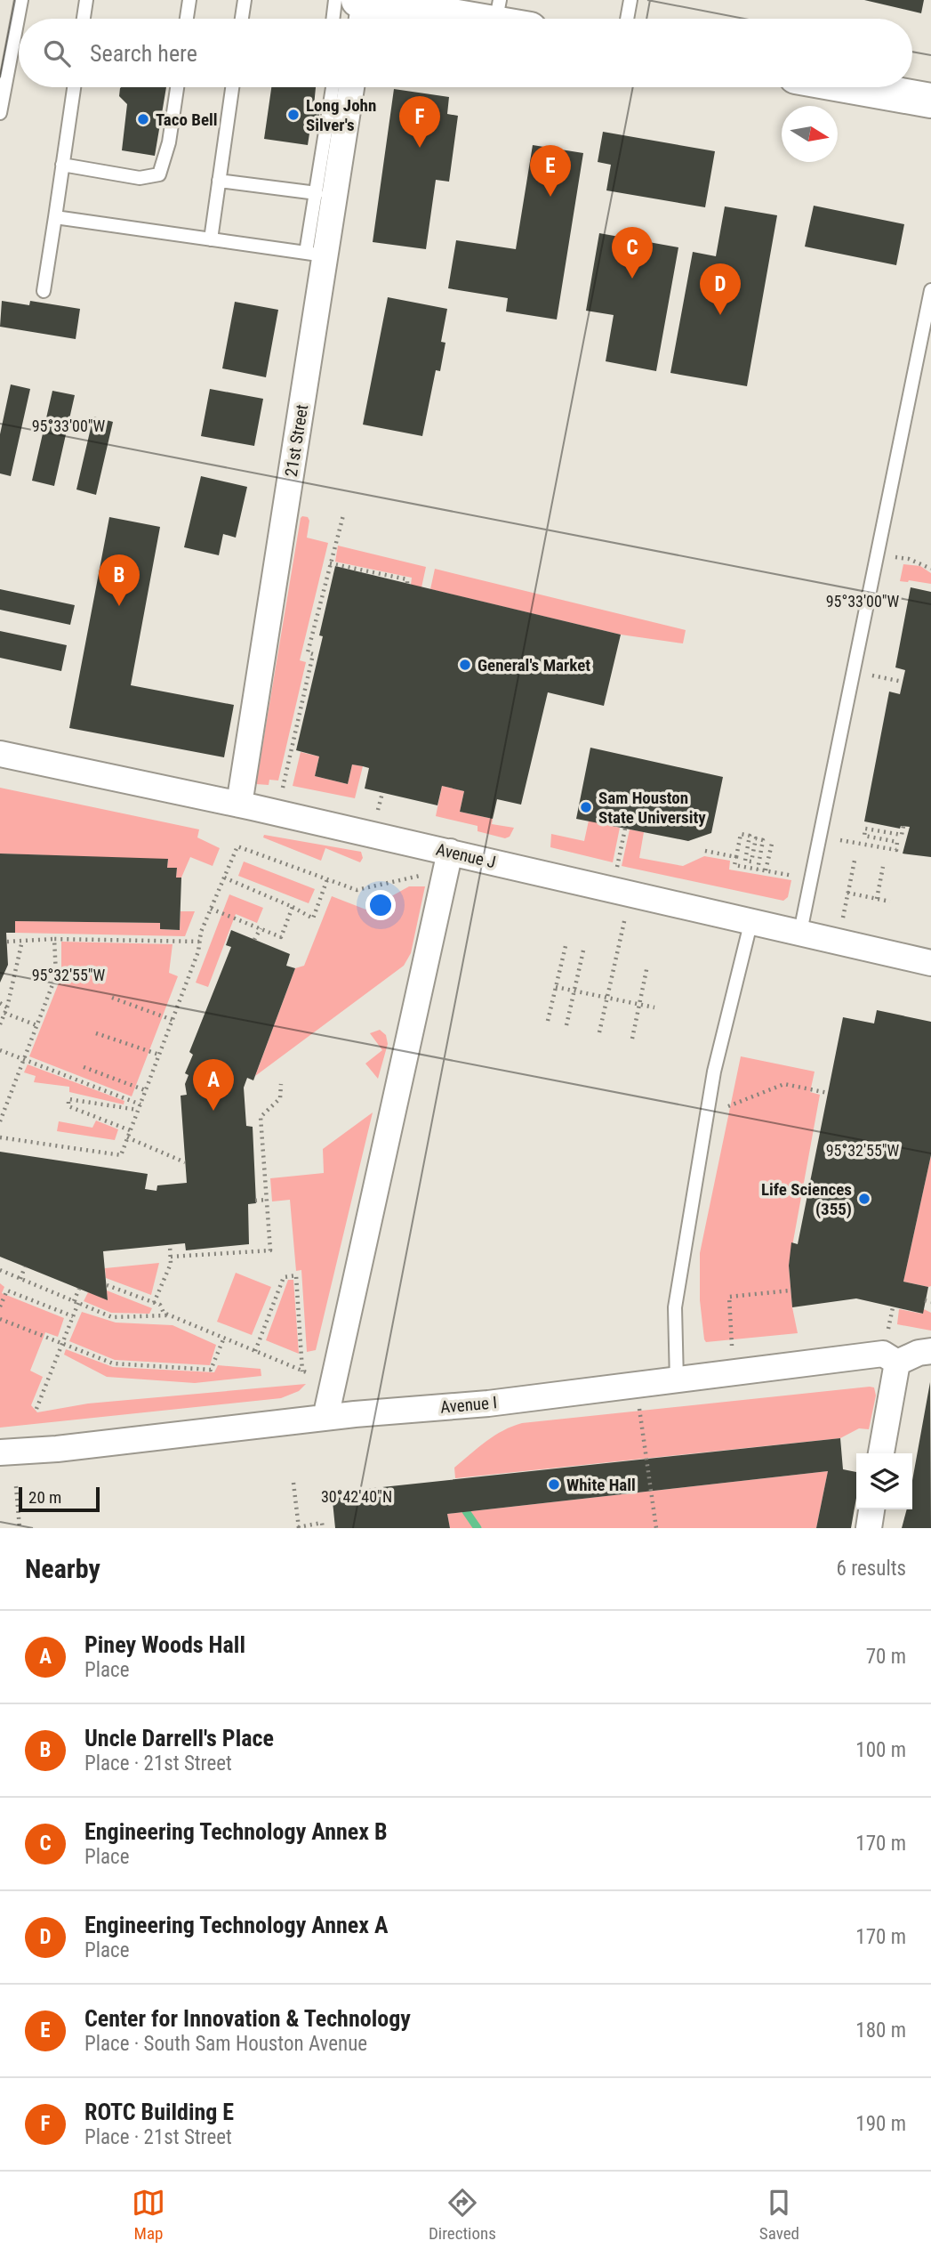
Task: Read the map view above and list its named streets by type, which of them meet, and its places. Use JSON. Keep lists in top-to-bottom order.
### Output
{
  "streets": {
    "street": ["21st Street", "Avenue J", "Avenue I"]
  },
  "crossings": [
    ["21st Street", "Avenue J"]
  ],
  "places": [
    "Long John Silver's",
    "Taco Bell",
    "General's Market",
    "Sam Houston State University",
    "Life Sciences (355)",
    "White Hall"
  ],
  "scale_bar": "20 m",
  "north": "right",
  "page": {
    "search": "Search here",
    "pins": [
      "F",
      "E",
      "C",
      "D",
      "B",
      "A"
    ],
    "scale": "20 m",
    "heading": ["Nearby", "6 results"],
    "list": [
      {
        "mark": "A",
        "name": "Piney Woods Hall",
        "note": "Place",
        "value": "70 m"
      },
      {
        "mark": "B",
        "name": "Uncle Darrell's Place",
        "note": "Place · 21st Street",
        "value": "100 m"
      },
      {
        "mark": "C",
        "name": "Engineering Technology Annex B",
        "note": "Place",
        "value": "170 m"
      },
      {
        "mark": "D",
        "name": "Engineering Technology Annex A",
        "note": "Place",
        "value": "170 m"
      },
      {
        "mark": "E",
        "name": "Center for Innovation & Technology",
        "note": "Place · South Sam Houston Avenue",
        "value": "180 m"
      },
      {
        "mark": "F",
        "name": "ROTC Building E",
        "note": "Place · 21st Street",
        "value": "190 m"
      }
    ],
    "nav": ["Map", "Directions", "Saved"]
  },
  "coordinates": ["95°33'00\"W", "95°32'55\"W", "30°42'40\"N"]
}
